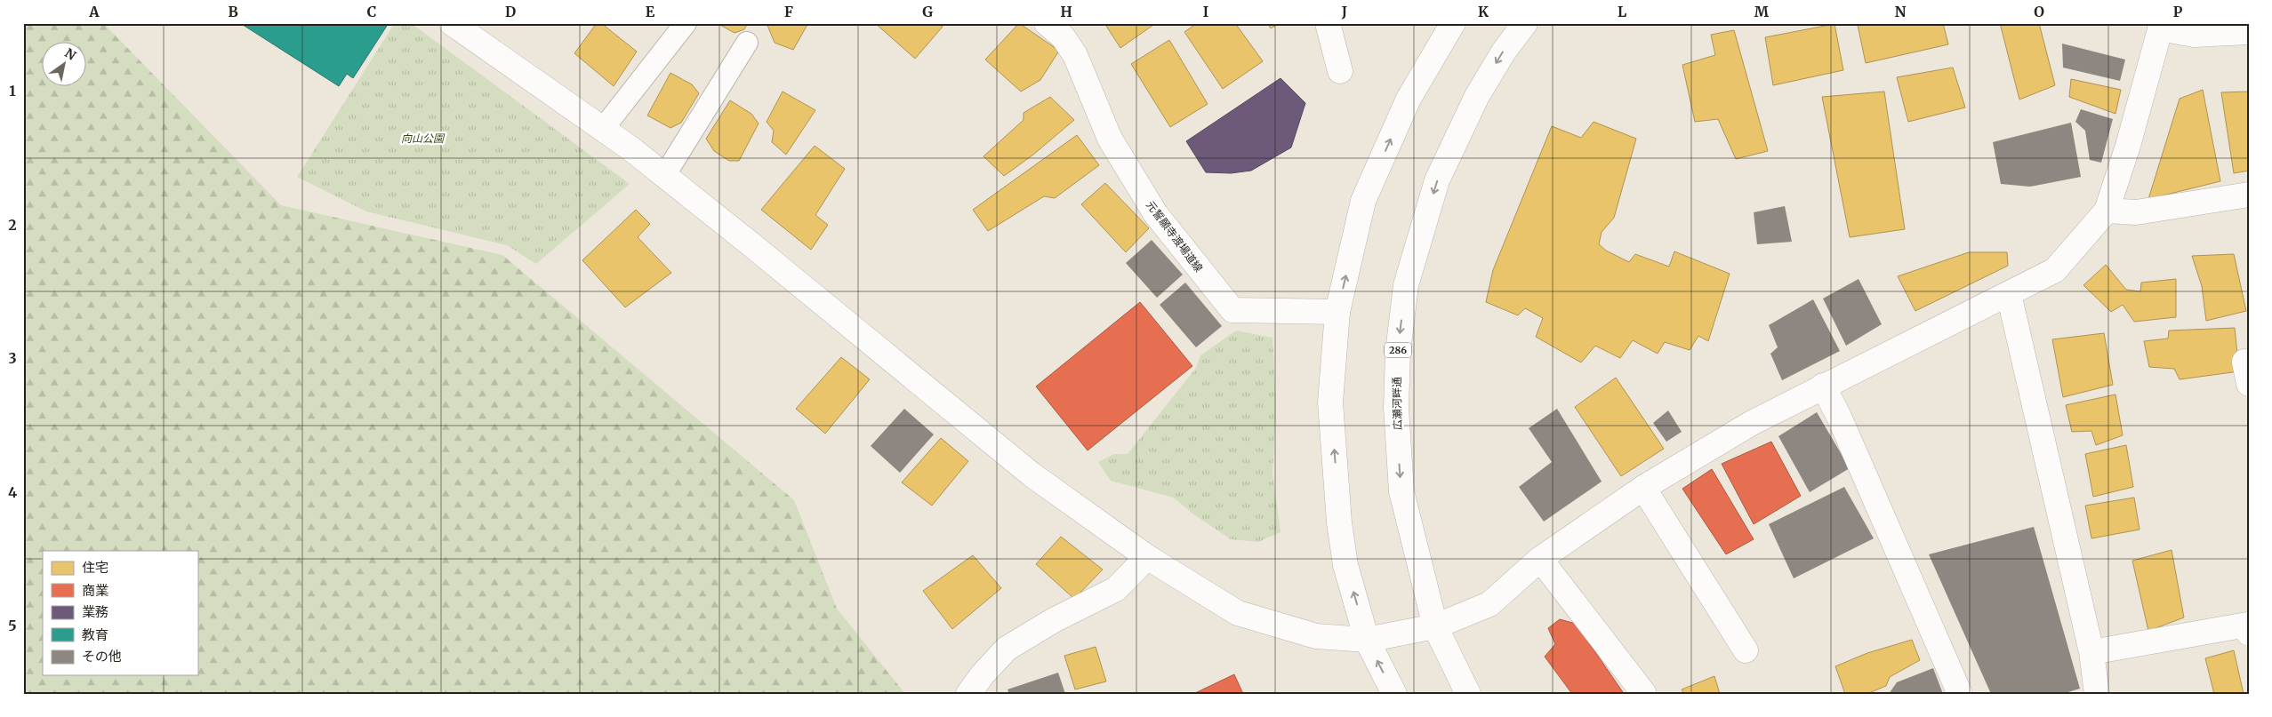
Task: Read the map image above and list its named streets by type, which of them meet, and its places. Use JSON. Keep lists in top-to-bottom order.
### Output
{
  "streets": {
    "main road": ["元誓願寺渡場道線", "286", "広瀬河畔通"]
  },
  "parks": ["向山公園"],
  "legend": [
    "住宅",
    "商業",
    "業務",
    "教育",
    "その他"
  ],
  "north": "top right",
  "grid": {
    "columns": [
      "A",
      "B",
      "C",
      "D",
      "E",
      "F",
      "G",
      "H",
      "I",
      "J",
      "K",
      "L",
      "M",
      "N",
      "O",
      "P"
    ],
    "rows": [
      "1",
      "2",
      "3",
      "4",
      "5"
    ]
  }
}
